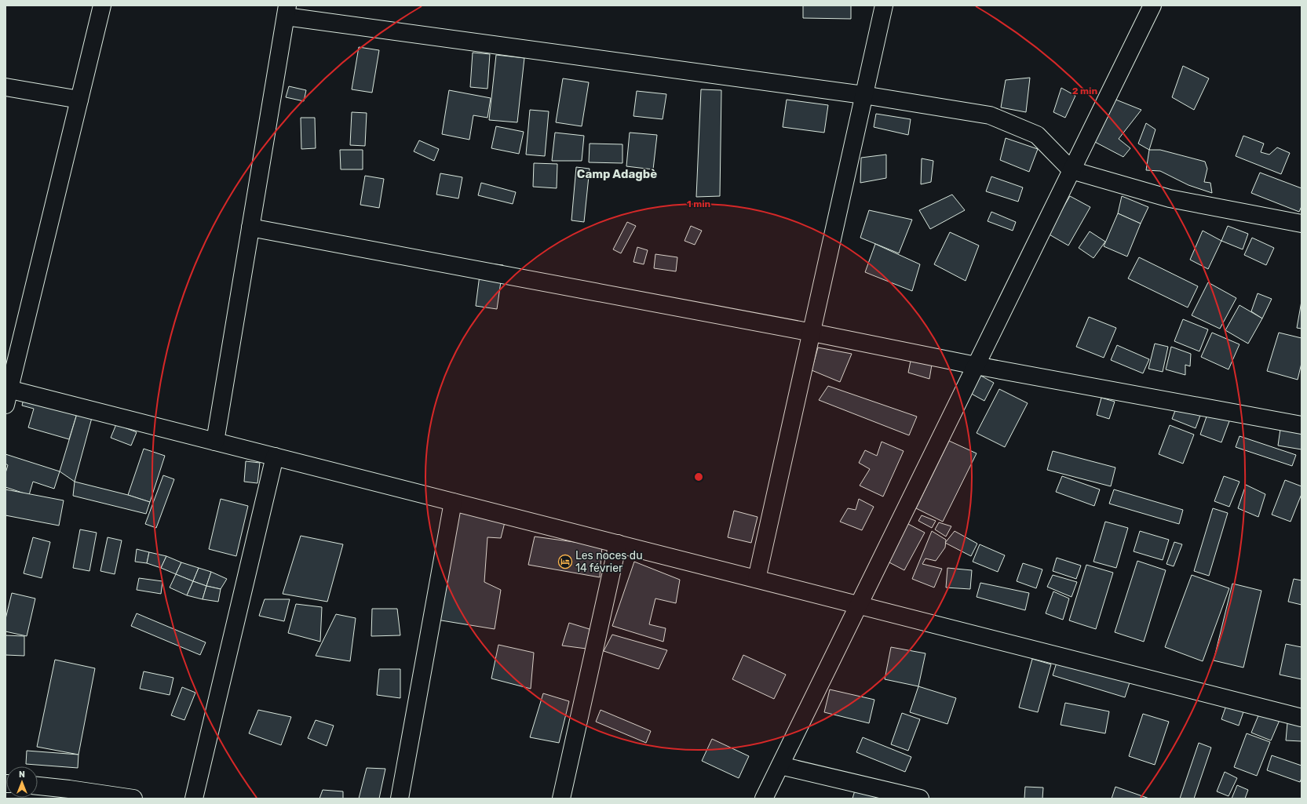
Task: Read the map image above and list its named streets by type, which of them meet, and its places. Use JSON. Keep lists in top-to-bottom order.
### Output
{
  "districts": ["Camp Adagbè"],
  "places": {
    "hotel": ["Les noces du 14 février"]
  },
  "north": "top",
  "rings": ["2 min", "1 min"]
}
